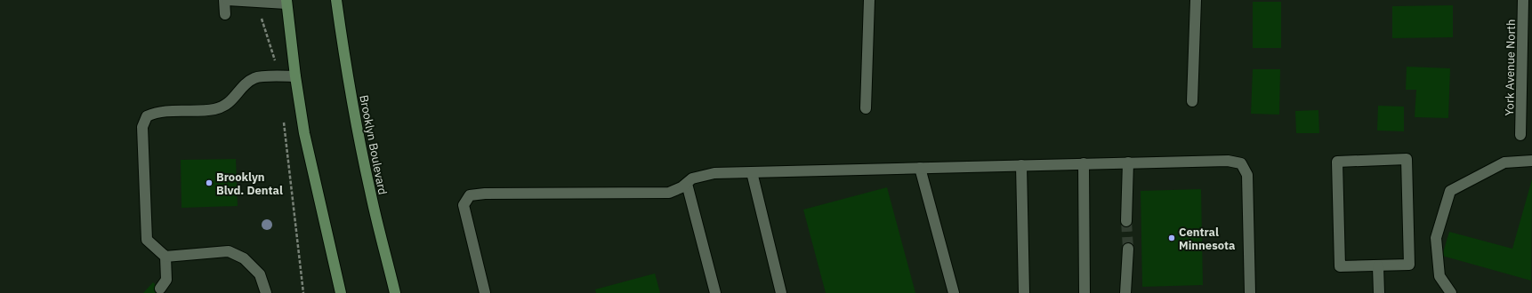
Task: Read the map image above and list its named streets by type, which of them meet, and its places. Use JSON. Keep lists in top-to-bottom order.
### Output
{
  "streets": {
    "main road": ["Brooklyn Boulevard"],
    "street": ["York Avenue North"]
  },
  "places": ["Brooklyn Blvd. Dental", "Central Minnesota"]
}
